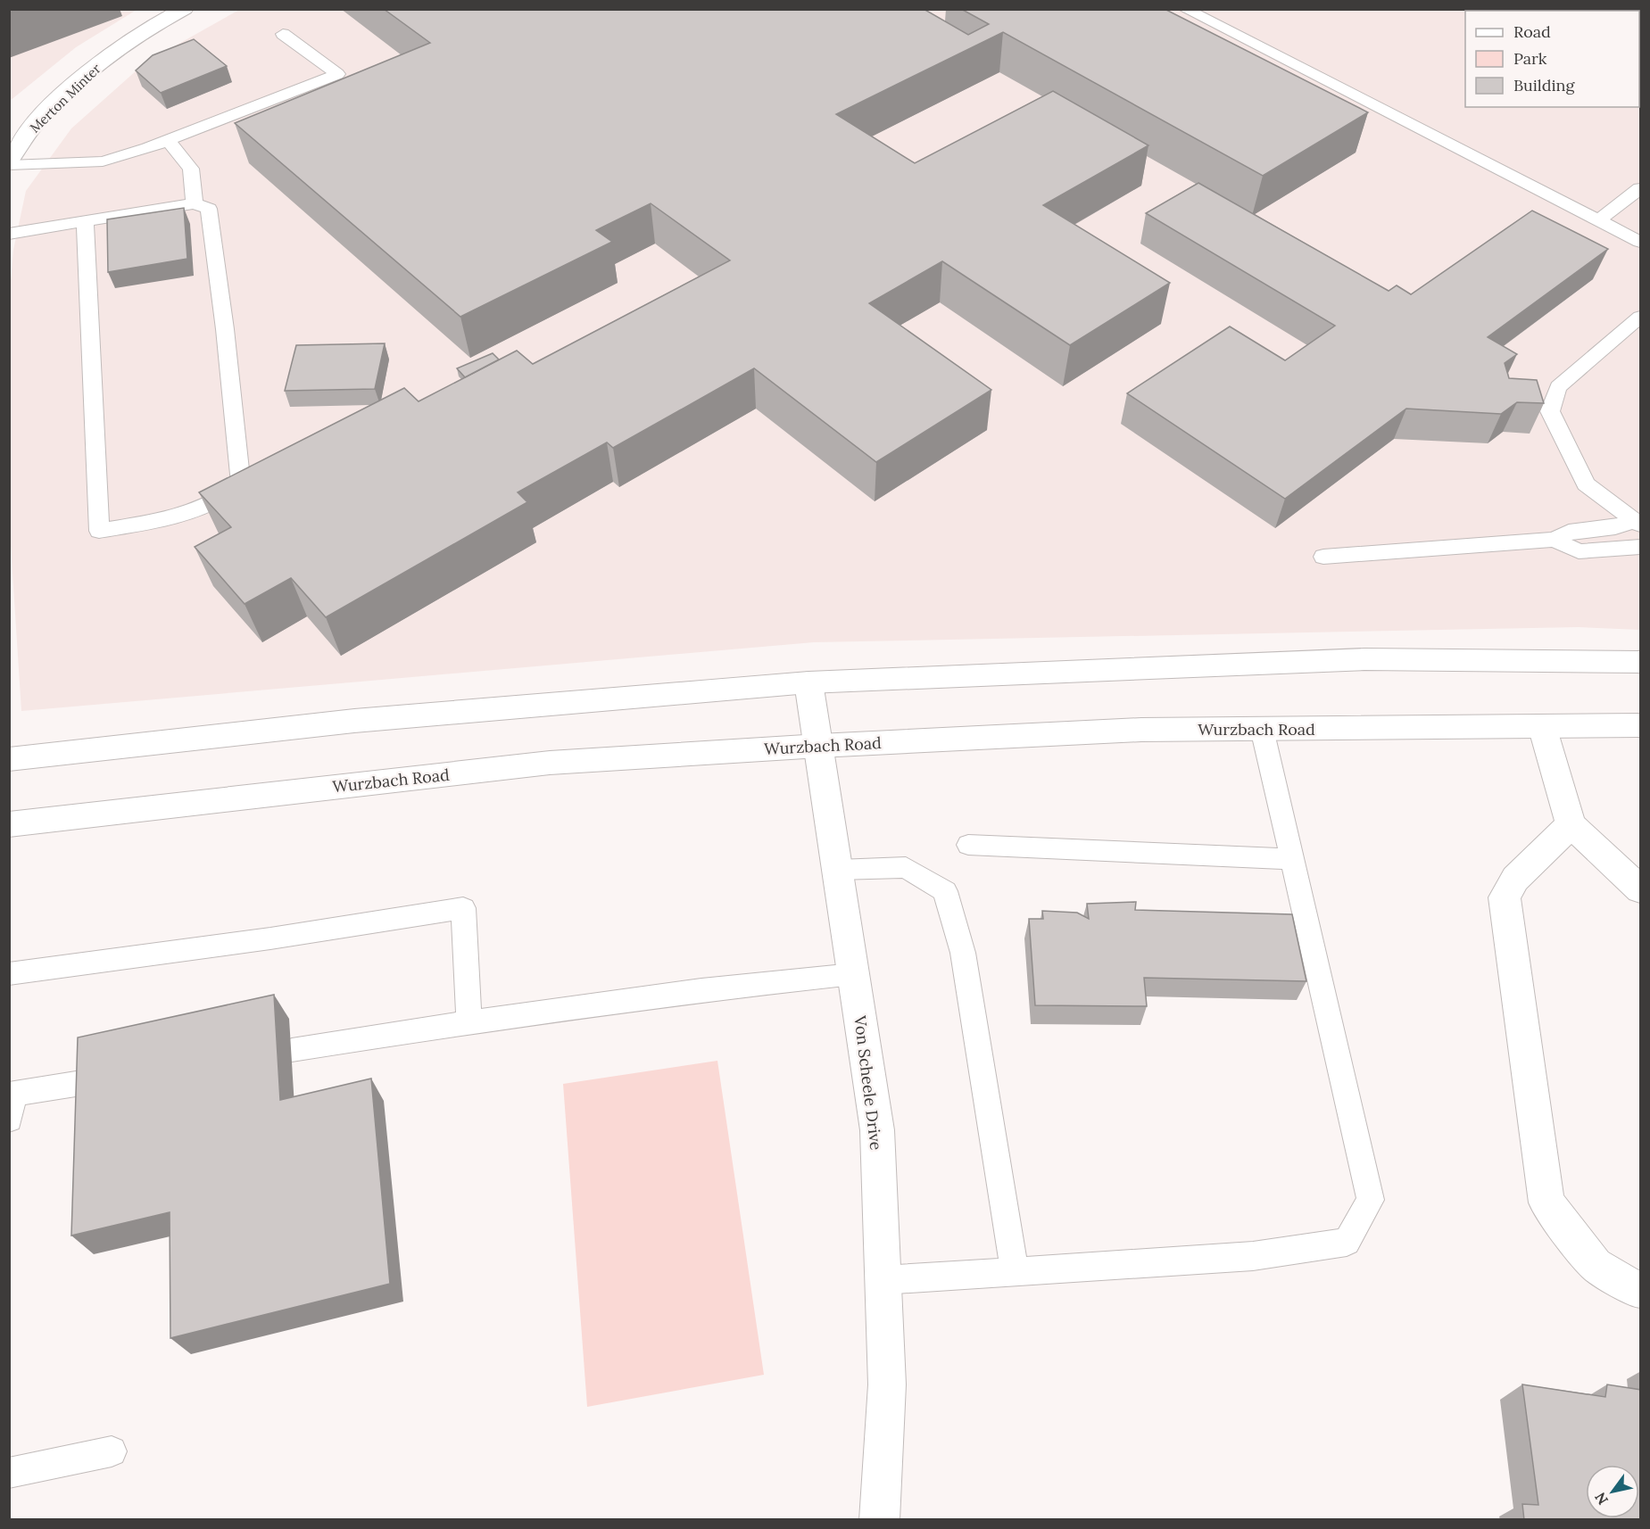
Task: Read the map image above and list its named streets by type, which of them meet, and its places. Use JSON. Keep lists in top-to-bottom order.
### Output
{
  "streets": {
    "main road": ["Merton Minter", "Wurzbach Road", "Von Scheele Drive"]
  },
  "crossings": [
    ["Wurzbach Road", "Von Scheele Drive"]
  ],
  "legend": ["Road", "Park", "Building"],
  "north": "bottom left"
}
